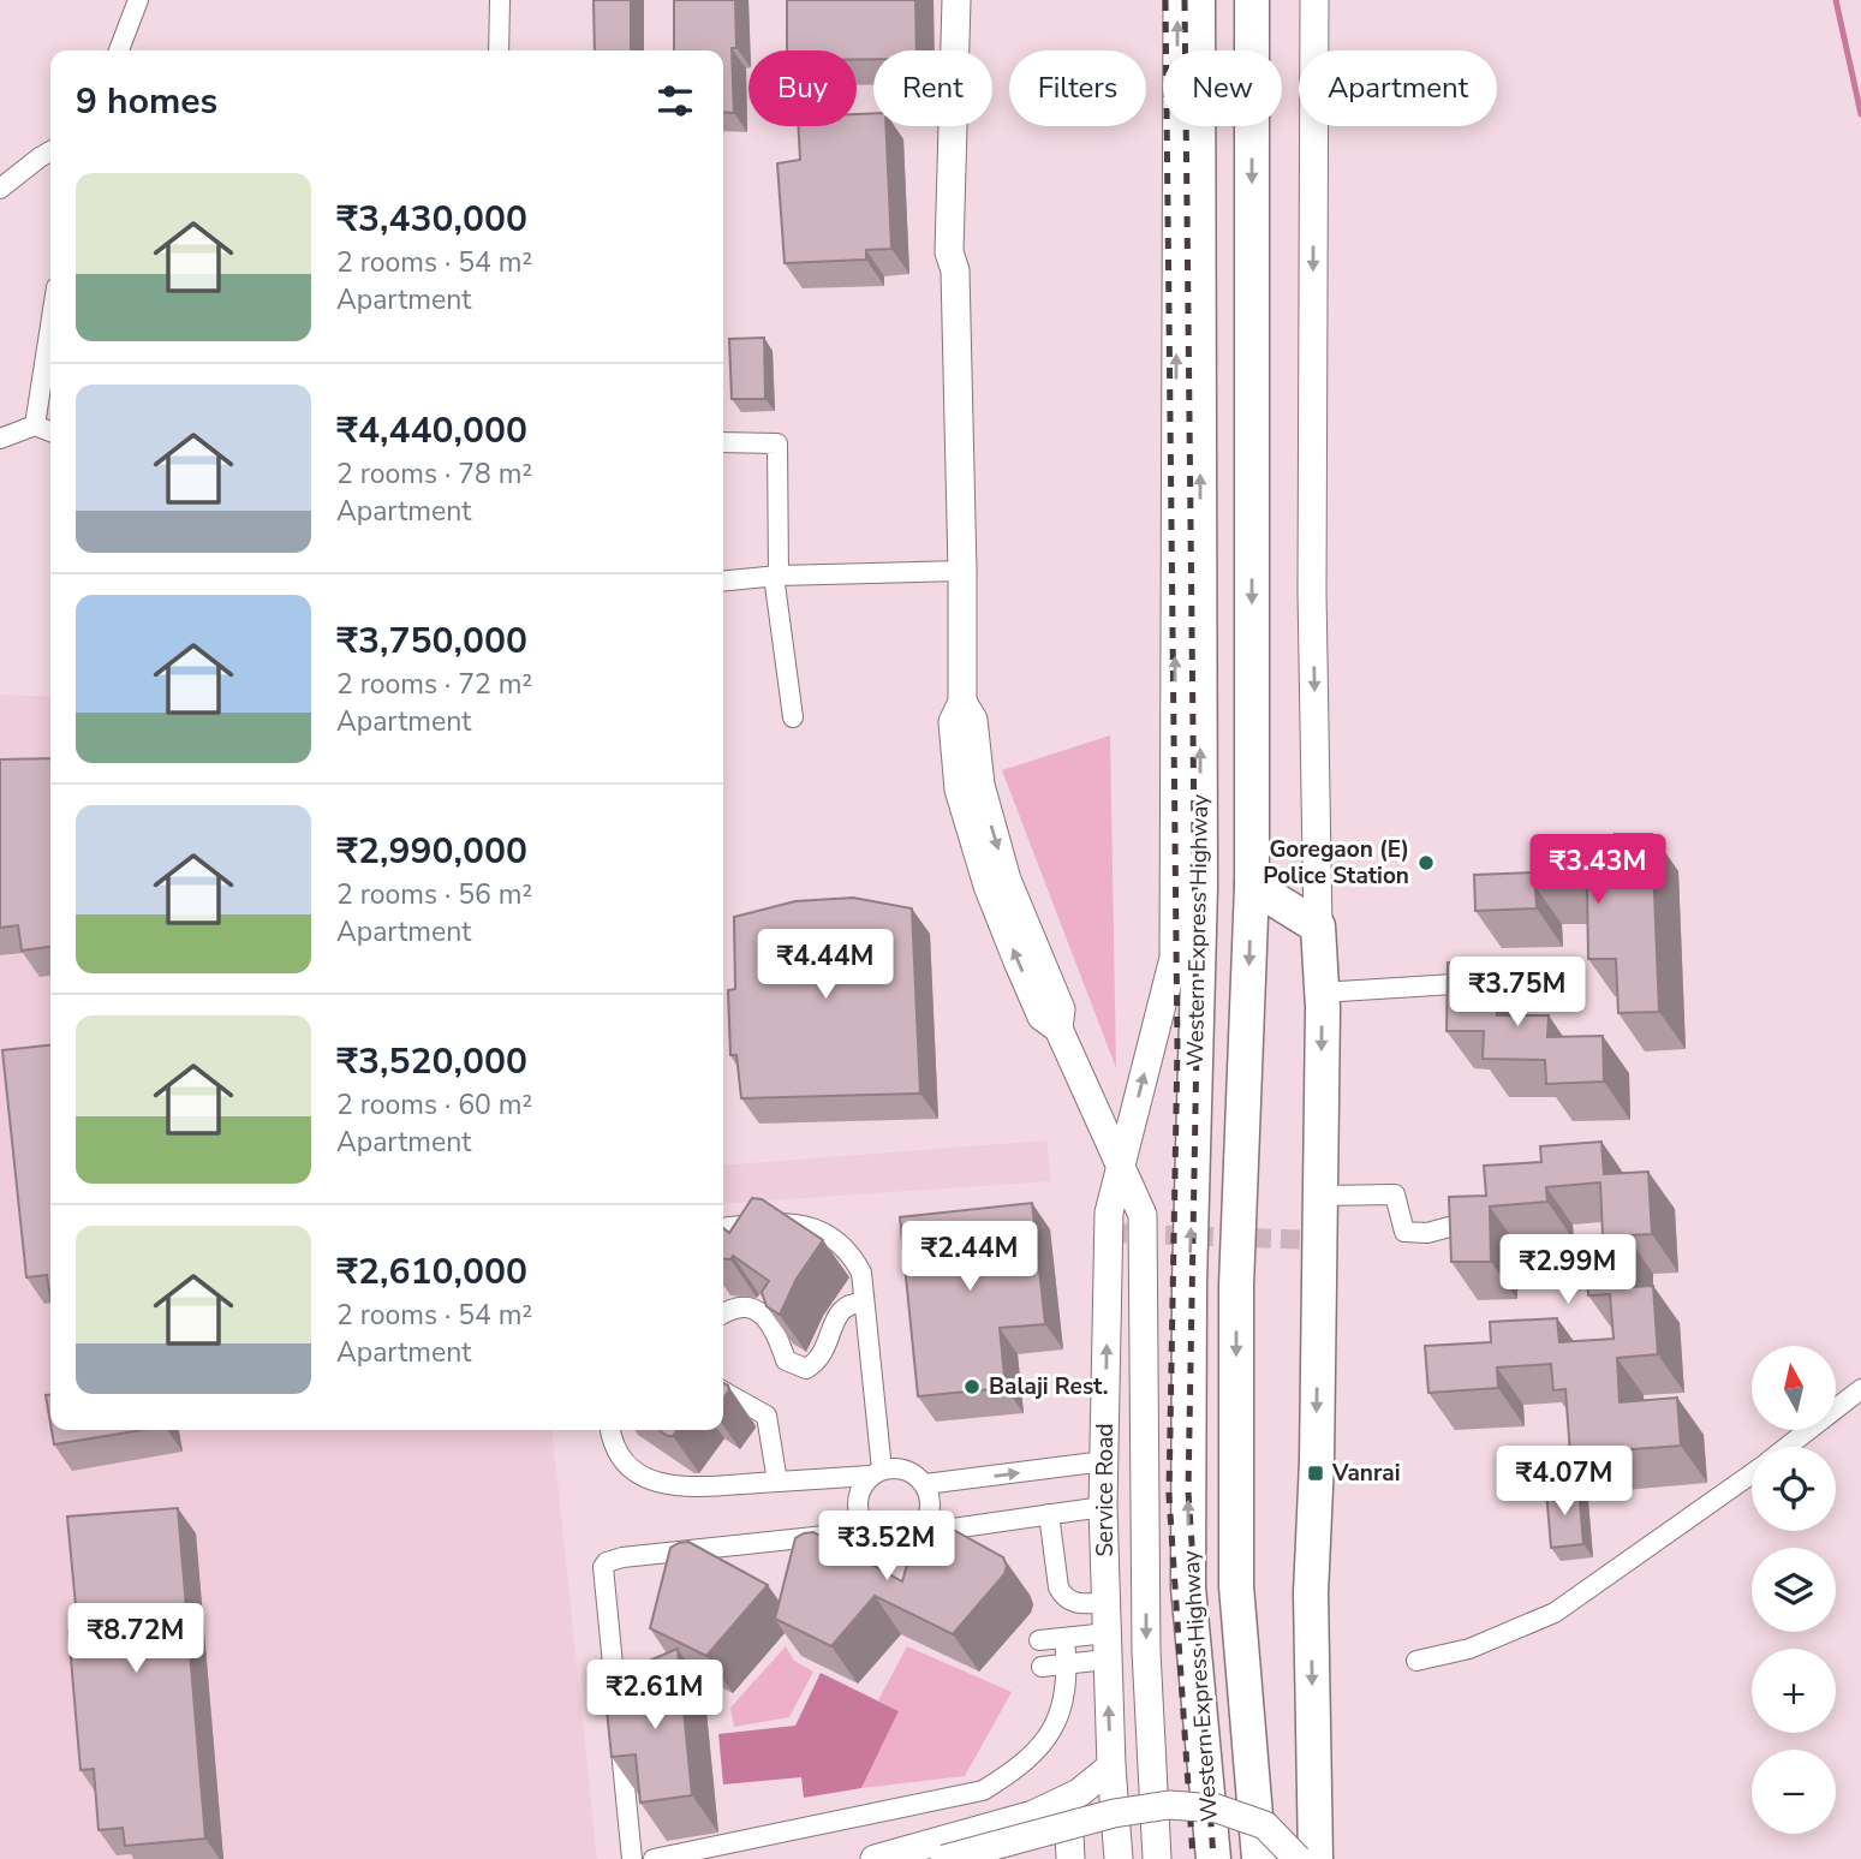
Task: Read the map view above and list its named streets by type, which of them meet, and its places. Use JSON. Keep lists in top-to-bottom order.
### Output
{
  "streets": {
    "highway": ["Western Express Highway"],
    "main road": ["Service Road"]
  },
  "places": {
    "other": ["Goregaon (E) Police Station", "Balaji Rest."],
    "transit": ["Vanrai"]
  },
  "north": "top",
  "page": {
    "chip": [
      "Buy",
      "Rent",
      "Filters",
      "New",
      "Apartment"
    ],
    "heading": "9 homes",
    "list": [
      {
        "name": "₹3,430,000",
        "note": "2 rooms · 54 m² · Apartment"
      },
      {
        "name": "₹4,440,000",
        "note": "2 rooms · 78 m² · Apartment"
      },
      {
        "name": "₹3,750,000",
        "note": "2 rooms · 72 m² · Apartment"
      },
      {
        "name": "₹2,990,000",
        "note": "2 rooms · 56 m² · Apartment"
      },
      {
        "name": "₹3,520,000",
        "note": "2 rooms · 60 m² · Apartment"
      },
      {
        "name": "₹2,610,000",
        "note": "2 rooms · 54 m² · Apartment"
      }
    ],
    "price": [
      "₹3.43M",
      "₹4.44M",
      "₹3.75M",
      "₹2.44M",
      "₹2.99M",
      "₹4.07M",
      "₹3.52M",
      "₹8.72M",
      "₹2.61M"
    ],
    "map_buttons": ["+", "−"]
  }
}
